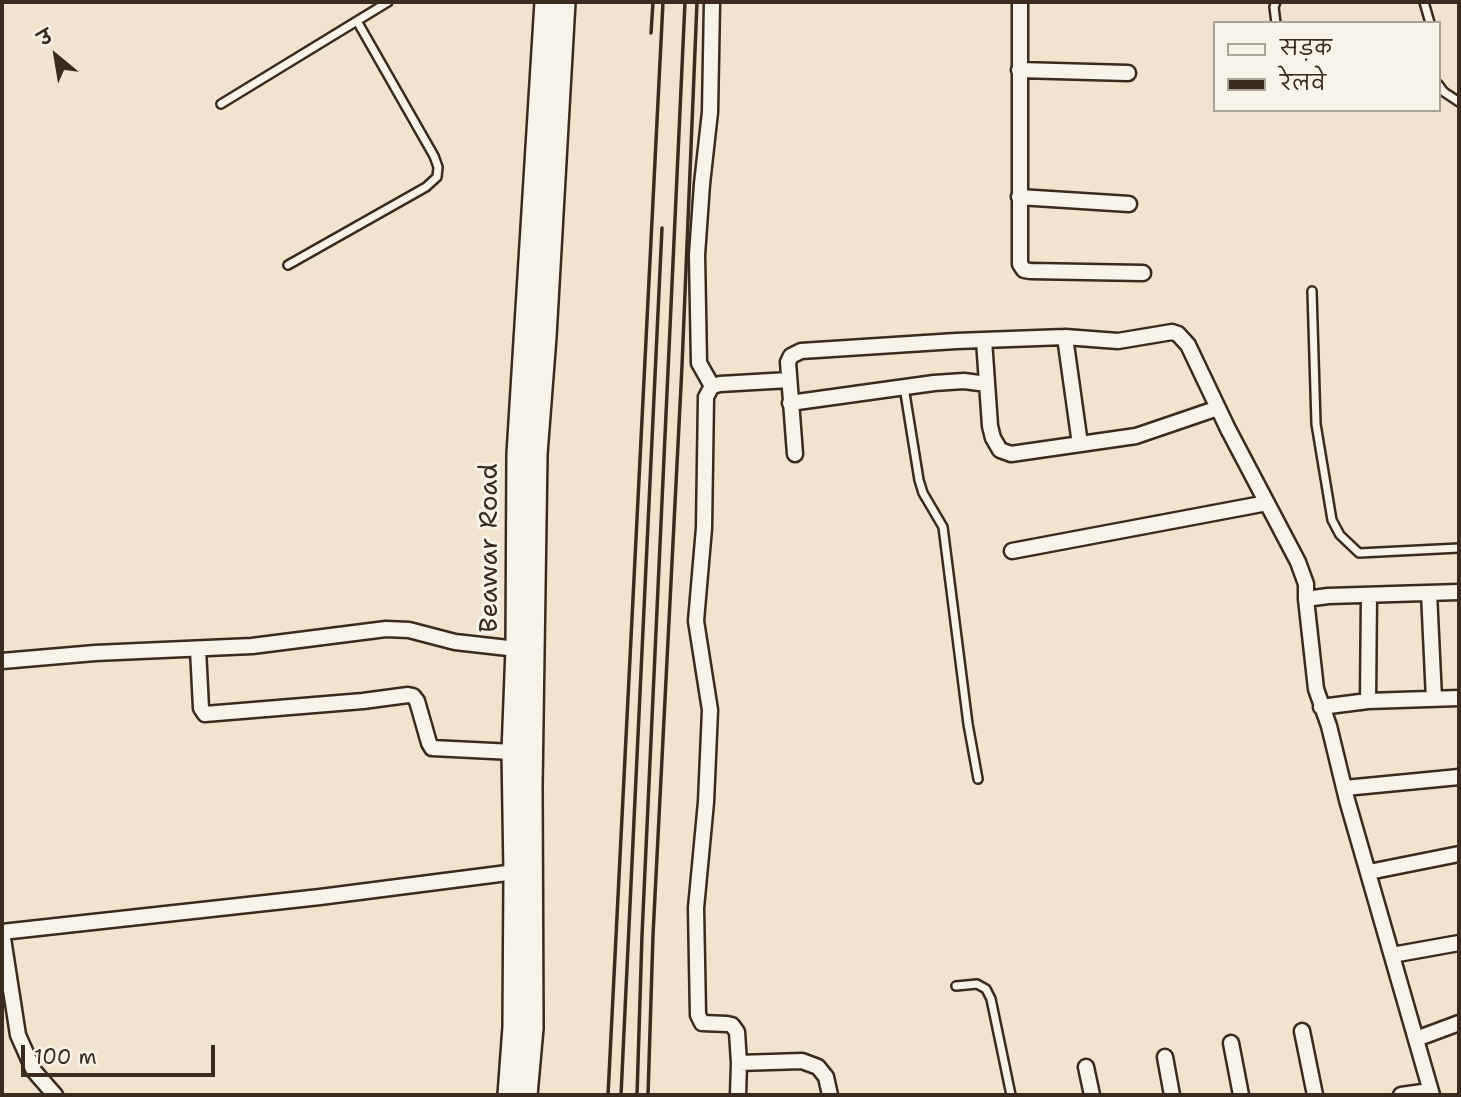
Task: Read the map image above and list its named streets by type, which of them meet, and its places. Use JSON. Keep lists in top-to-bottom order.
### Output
{
  "streets": {
    "main road": ["Beawar Road"]
  },
  "legend": ["सड़क", "रेलवे"],
  "scale_bar": "100 m",
  "north": "top left"
}
